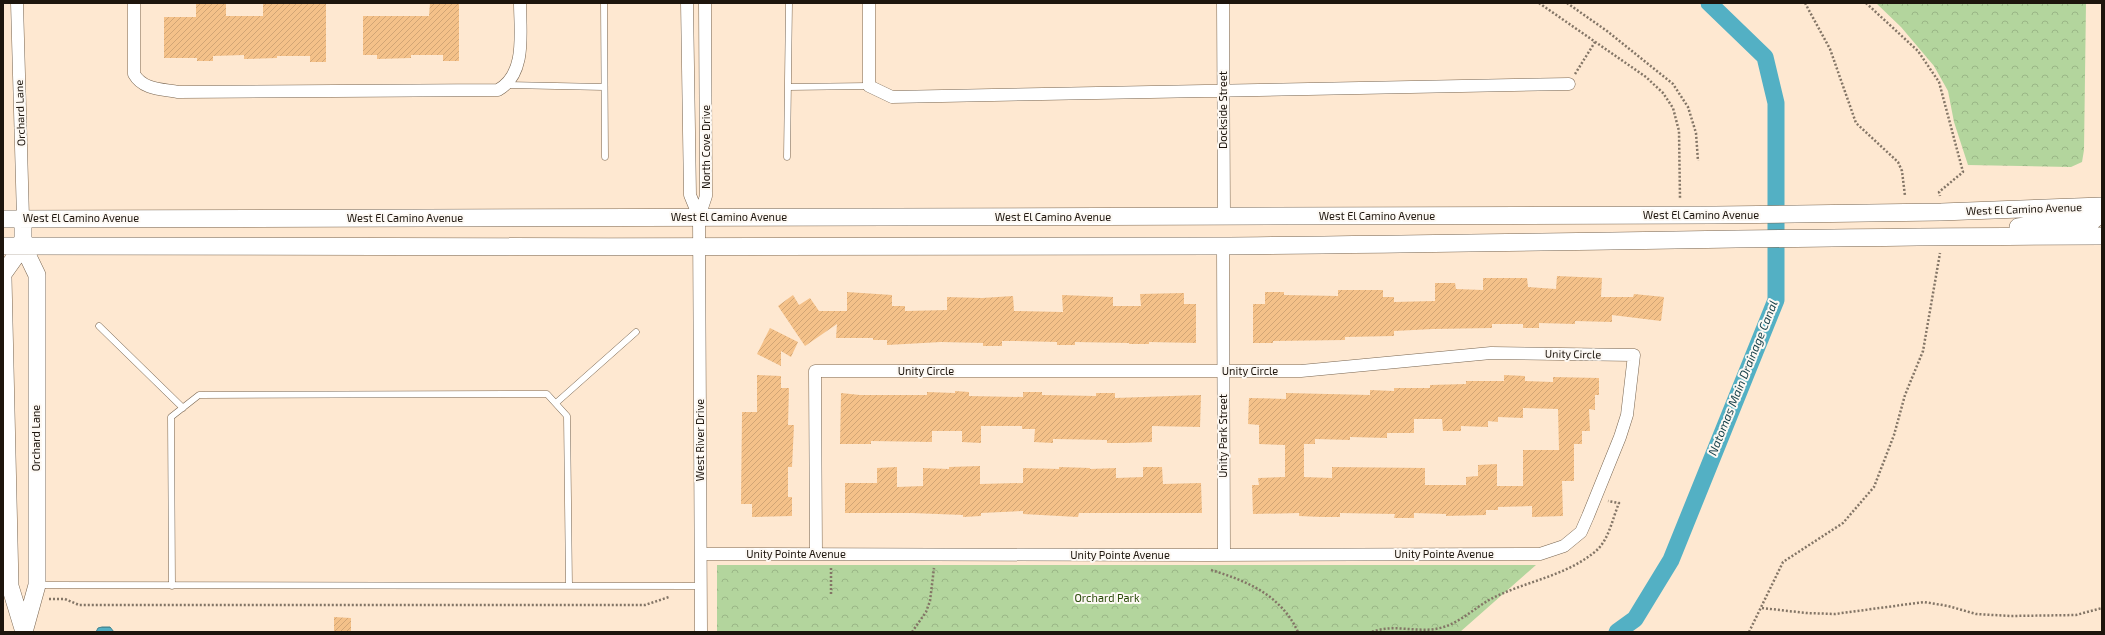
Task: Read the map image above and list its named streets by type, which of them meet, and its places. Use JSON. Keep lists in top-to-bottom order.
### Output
{
  "streets": {
    "main road": ["Orchard Lane", "West El Camino Avenue"],
    "street": [
      "Dockside Street",
      "North Cove Drive",
      "Unity Circle",
      "Unity Park Street",
      "West River Drive",
      "Unity Pointe Avenue"
    ]
  },
  "crossings": [
    ["Dockside Street", "West El Camino Avenue"],
    ["Orchard Lane", "West El Camino Avenue"],
    ["North Cove Drive", "West El Camino Avenue"],
    ["North Cove Drive", "West River Drive"],
    ["West El Camino Avenue", "West River Drive"],
    ["Unity Circle", "Unity Park Street"],
    ["Unity Circle", "Unity Pointe Avenue"],
    ["Unity Park Street", "Unity Pointe Avenue"],
    ["West River Drive", "Unity Pointe Avenue"]
  ],
  "water": ["Natomas Main Drainage Canal"],
  "parks": ["Orchard Park"]
}
